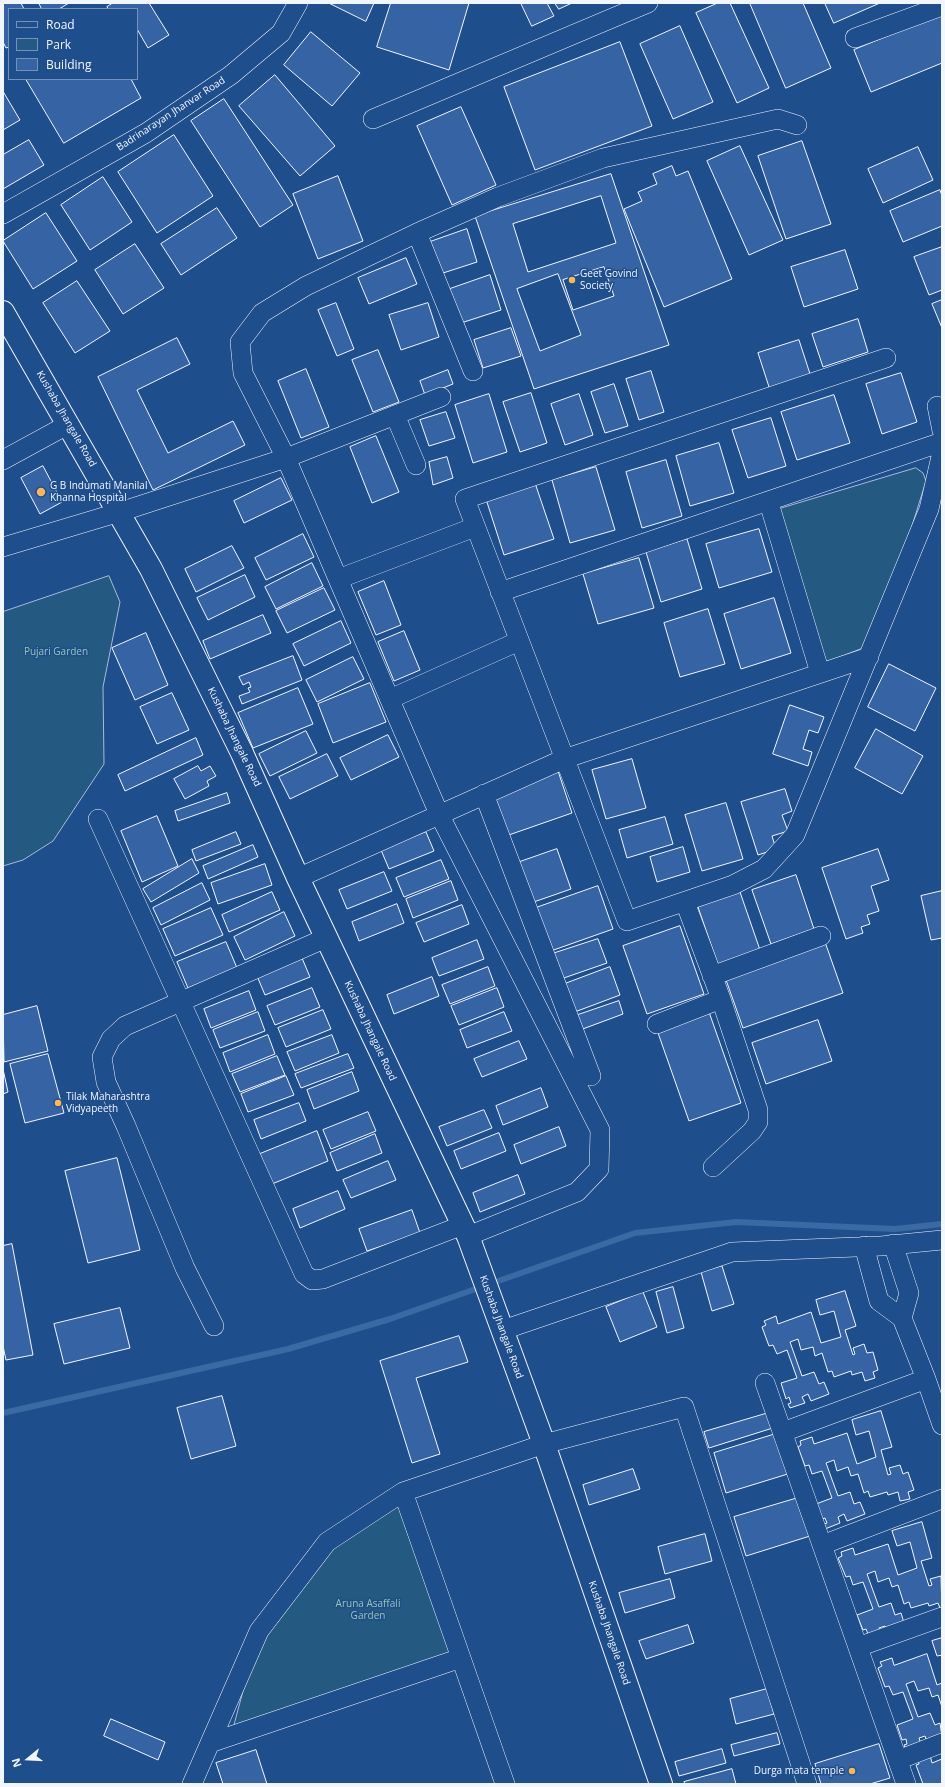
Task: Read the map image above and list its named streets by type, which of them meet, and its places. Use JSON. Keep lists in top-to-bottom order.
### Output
{
  "streets": {
    "street": ["Badrinarayan Jhanvar Road", "Kushaba Jhangale Road"]
  },
  "parks": ["Pujari Garden", "Aruna Asaffali Garden"],
  "places": [
    "Geet Govind Society",
    "G B Indumati Manilal Khanna Hospital",
    "Tilak Maharashtra Vidyapeeth",
    "Durga mata temple"
  ],
  "legend": ["Road", "Park", "Building"],
  "north": "left"
}
